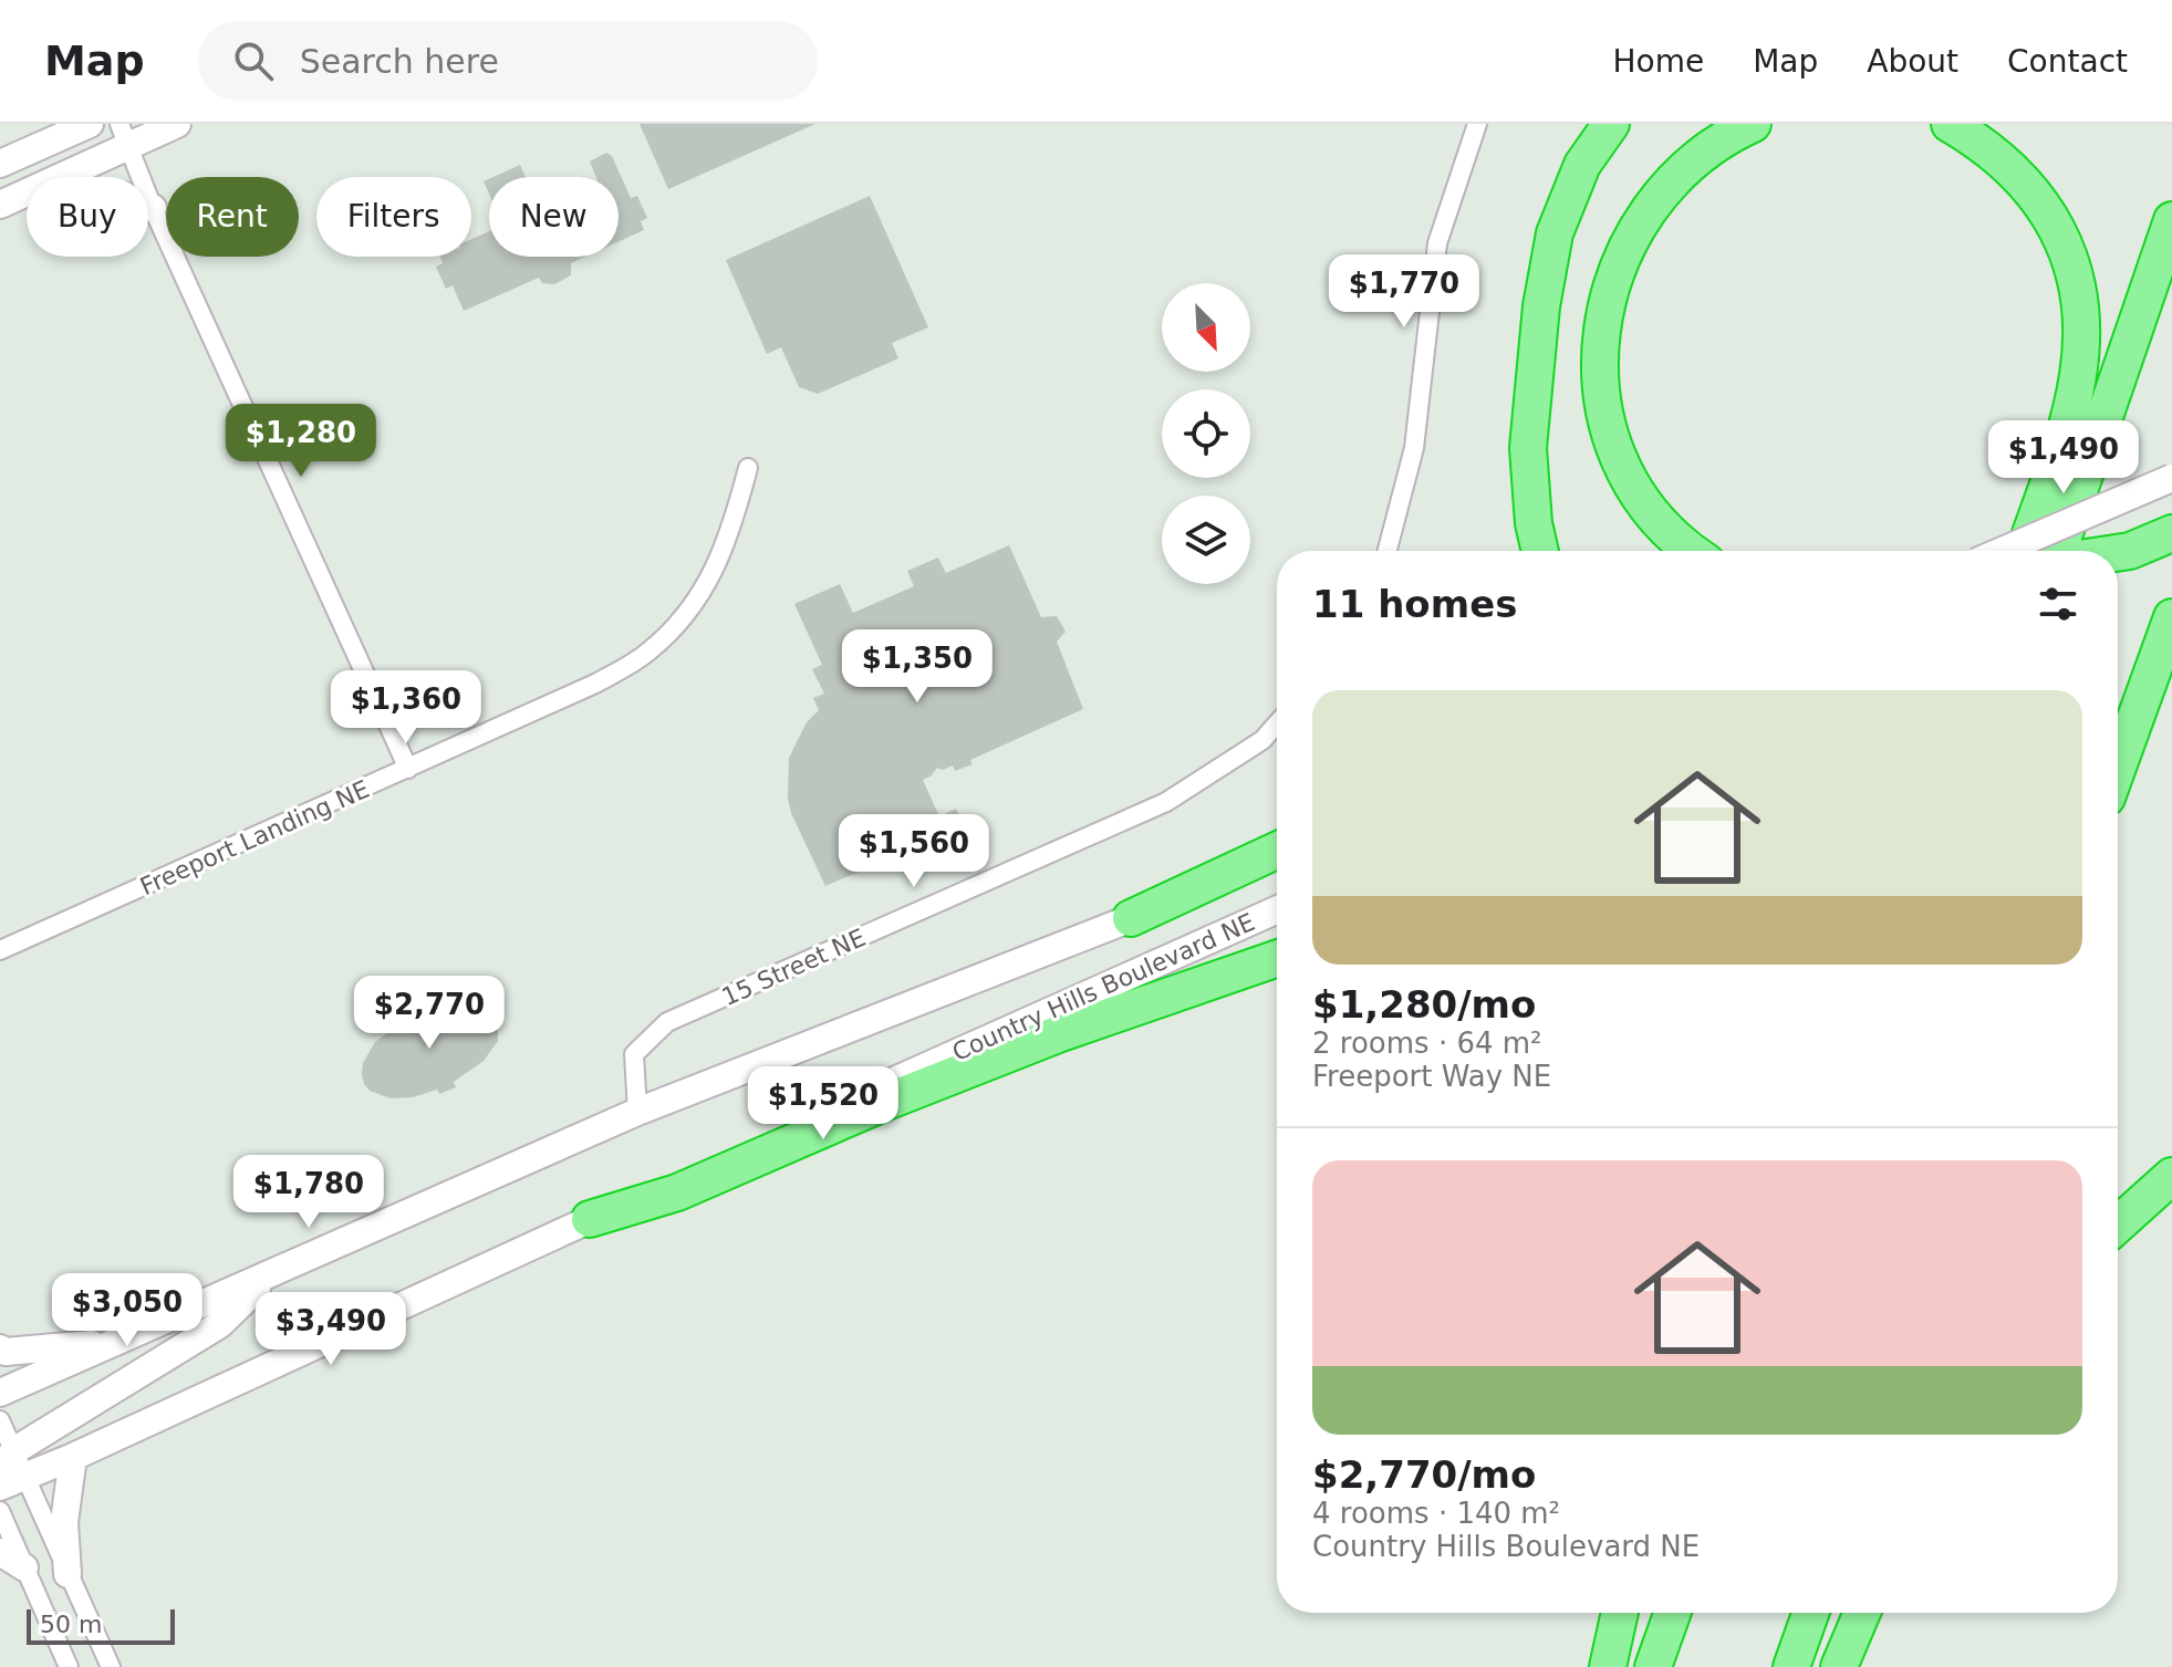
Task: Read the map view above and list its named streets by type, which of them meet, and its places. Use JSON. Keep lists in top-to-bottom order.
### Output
{
  "streets": {
    "main road": ["Country Hills Boulevard NE"],
    "street": ["Freeport Landing NE", "15 Street NE"]
  },
  "crossings": [
    ["15 Street NE", "Country Hills Boulevard NE"]
  ],
  "scale_bar": "50 m",
  "north": "bottom right",
  "page": {
    "header": "Map",
    "search": "Search here",
    "nav": [
      "Home",
      "Map",
      "About",
      "Contact"
    ],
    "chip": [
      "Buy",
      "Rent",
      "Filters",
      "New"
    ],
    "price": [
      "$1,770",
      "$1,280",
      "$1,490",
      "$1,350",
      "$1,360",
      "$1,560",
      "$2,770",
      "$1,520",
      "$1,780",
      "$3,050",
      "$3,490"
    ],
    "heading": "11 homes",
    "list": [
      {
        "name": "$1,280/mo",
        "note": "2 rooms · 64 m² · Freeport Way NE"
      },
      {
        "name": "$2,770/mo",
        "note": "4 rooms · 140 m² · Country Hills Boulevard NE"
      }
    ],
    "scale": "50 m"
  }
}
